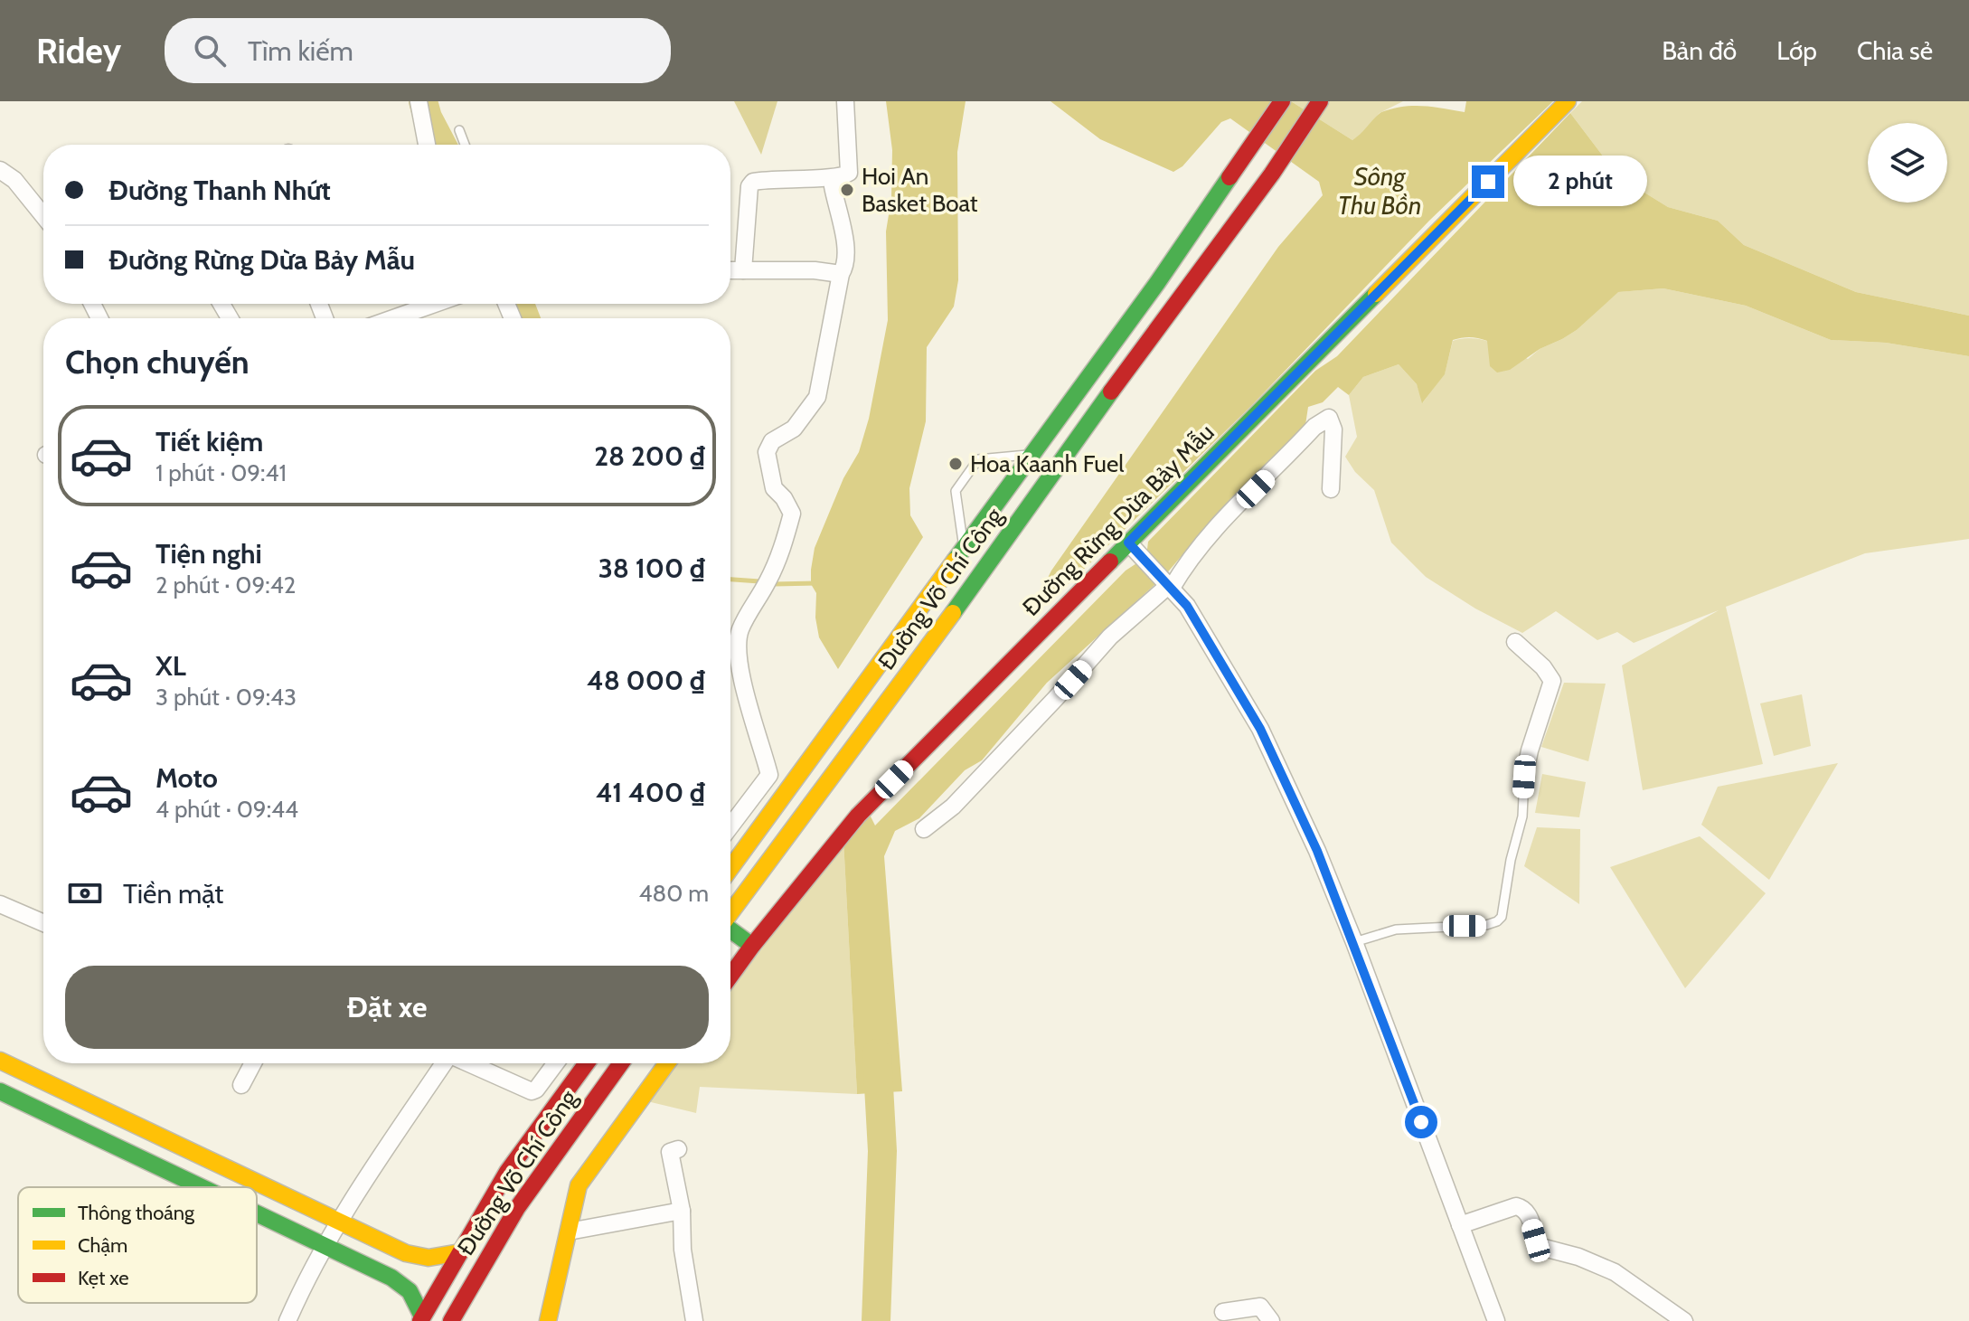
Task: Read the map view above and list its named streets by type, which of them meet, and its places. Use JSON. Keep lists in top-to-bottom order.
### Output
{
  "streets": {
    "main road": ["Đường Rừng Dừa Bảy Mẫu", "Đường Võ Chí Công"]
  },
  "water": ["Sông Thu Bồn"],
  "places": ["Hoi An Basket Boat", "Hoa Kaanh Fuel"],
  "legend": ["Thông thoáng", "Chậm", "Kẹt xe"],
  "page": {
    "header": "Ridey",
    "search": "Tìm kiếm",
    "nav": ["Bản đồ", "Lớp", "Chia sẻ"],
    "banner": ["Đường Thanh Nhứt", "Đường Rừng Dừa Bảy Mẫu"],
    "bubble": "2 phút",
    "heading": "Chọn chuyến",
    "list": [
      {
        "name": "Tiết kiệm",
        "note": "1 phút · 09:41",
        "value": "28 200 ₫"
      },
      {
        "name": "Tiện nghi",
        "note": "2 phút · 09:42",
        "value": "38 100 ₫"
      },
      {
        "name": "XL",
        "note": "3 phút · 09:43",
        "value": "48 000 ₫"
      },
      {
        "name": "Moto",
        "note": "4 phút · 09:44",
        "value": "41 400 ₫"
      }
    ],
    "pay": ["Tiền mặt", "480 m"],
    "buttons": "Đặt xe"
  }
}
